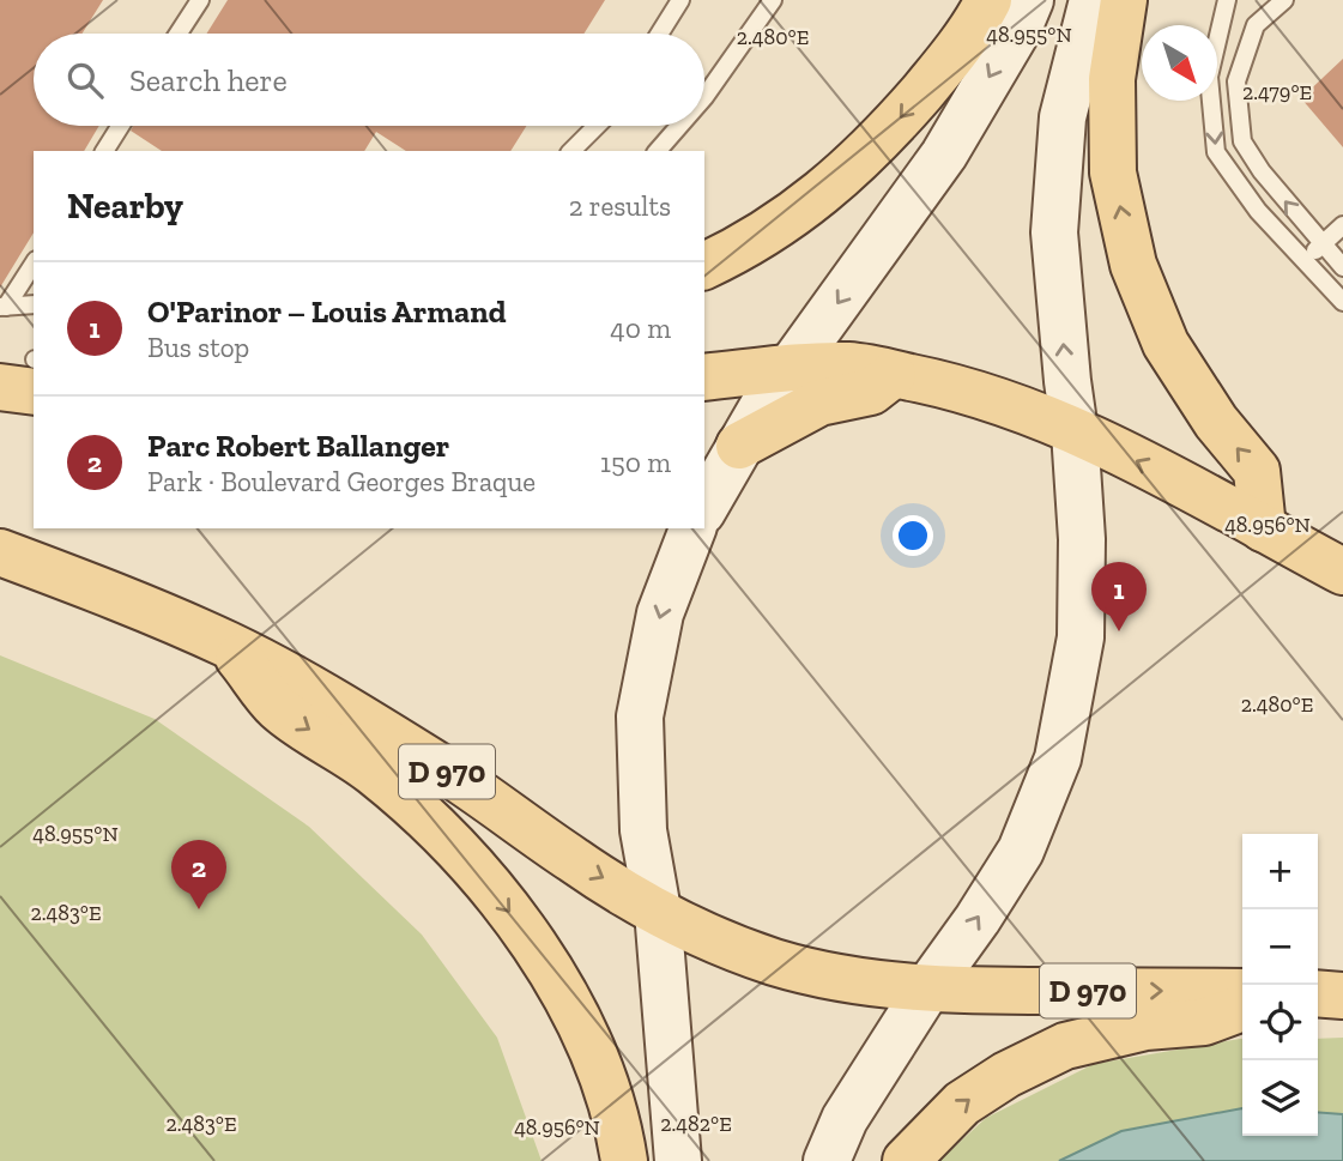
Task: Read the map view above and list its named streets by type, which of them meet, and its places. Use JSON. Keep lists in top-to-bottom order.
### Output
{
  "streets": {
    "main road": ["D 970"]
  },
  "north": "bottom right",
  "page": {
    "search": "Search here",
    "heading": ["Nearby", "2 results"],
    "list": [
      {
        "mark": "1",
        "name": "O'Parinor – Louis Armand",
        "note": "Bus stop",
        "value": "40 m"
      },
      {
        "mark": "2",
        "name": "Parc Robert Ballanger",
        "note": "Park · Boulevard Georges Braque",
        "value": "150 m"
      }
    ],
    "pins": ["1", "2"],
    "map_buttons": ["+", "−"]
  },
  "coordinates": [
    "48.955°N",
    "2.480°E",
    "2.479°E",
    "48.956°N",
    "2.483°E",
    "2.482°E"
  ]
}
